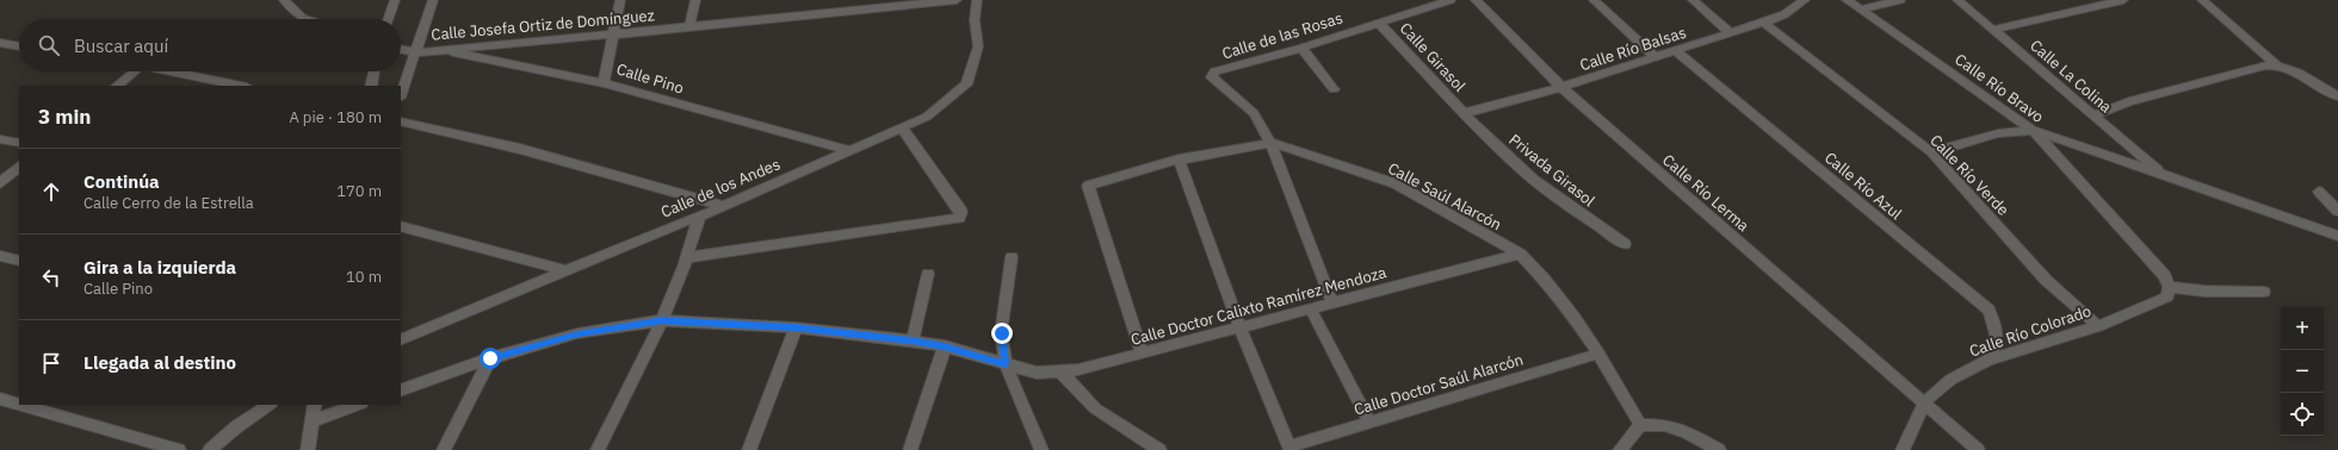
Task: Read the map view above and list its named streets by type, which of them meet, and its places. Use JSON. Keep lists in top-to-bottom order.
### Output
{
  "streets": {
    "street": [
      "Calle Josefa Ortiz de Domínguez",
      "Calle de las Rosas",
      "Calle Río Balsas",
      "Calle Girasol",
      "Calle La Colina",
      "Calle Pino",
      "Calle Río Bravo",
      "Privada Girasol",
      "Calle Río Verde",
      "Calle Río Azul",
      "Calle de los Andes",
      "Calle Río Lerma",
      "Calle Saúl Alarcón",
      "Calle Doctor Calixto Ramírez Mendoza",
      "Calle Río Colorado",
      "Calle Doctor Saúl Alarcón"
    ]
  },
  "crossings": [
    ["Calle Josefa Ortiz de Domínguez", "Calle Pino"],
    ["Calle de las Rosas", "Calle Girasol"],
    ["Calle de las Rosas", "Calle Saúl Alarcón"],
    ["Calle Río Balsas", "Calle Girasol"],
    ["Calle Río Balsas", "Privada Girasol"],
    ["Calle Río Balsas", "Calle Río Verde"],
    ["Calle Río Balsas", "Calle Río Azul"],
    ["Calle Río Balsas", "Calle Río Lerma"],
    ["Calle Girasol", "Privada Girasol"],
    ["Calle La Colina", "Calle Río Bravo"],
    ["Calle Pino", "Calle de los Andes"],
    ["Calle Río Bravo", "Calle Río Colorado"],
    ["Calle Río Verde", "Calle Río Colorado"],
    ["Calle Río Azul", "Calle Río Colorado"],
    ["Calle Río Lerma", "Calle Río Colorado"],
    ["Calle Saúl Alarcón", "Calle Doctor Calixto Ramírez Mendoza"],
    ["Calle Saúl Alarcón", "Calle Doctor Saúl Alarcón"]
  ],
  "page": {
    "search": "Buscar aquí",
    "heading": ["3 min", "A pie · 180 m"],
    "list": [
      ["Continúa", "Calle Cerro de la Estrella", "170 m"],
      ["Gira a la izquierda", "Calle Pino", "10 m"],
      "Llegada al destino"
    ],
    "map_buttons": ["+", "−"]
  }
}
